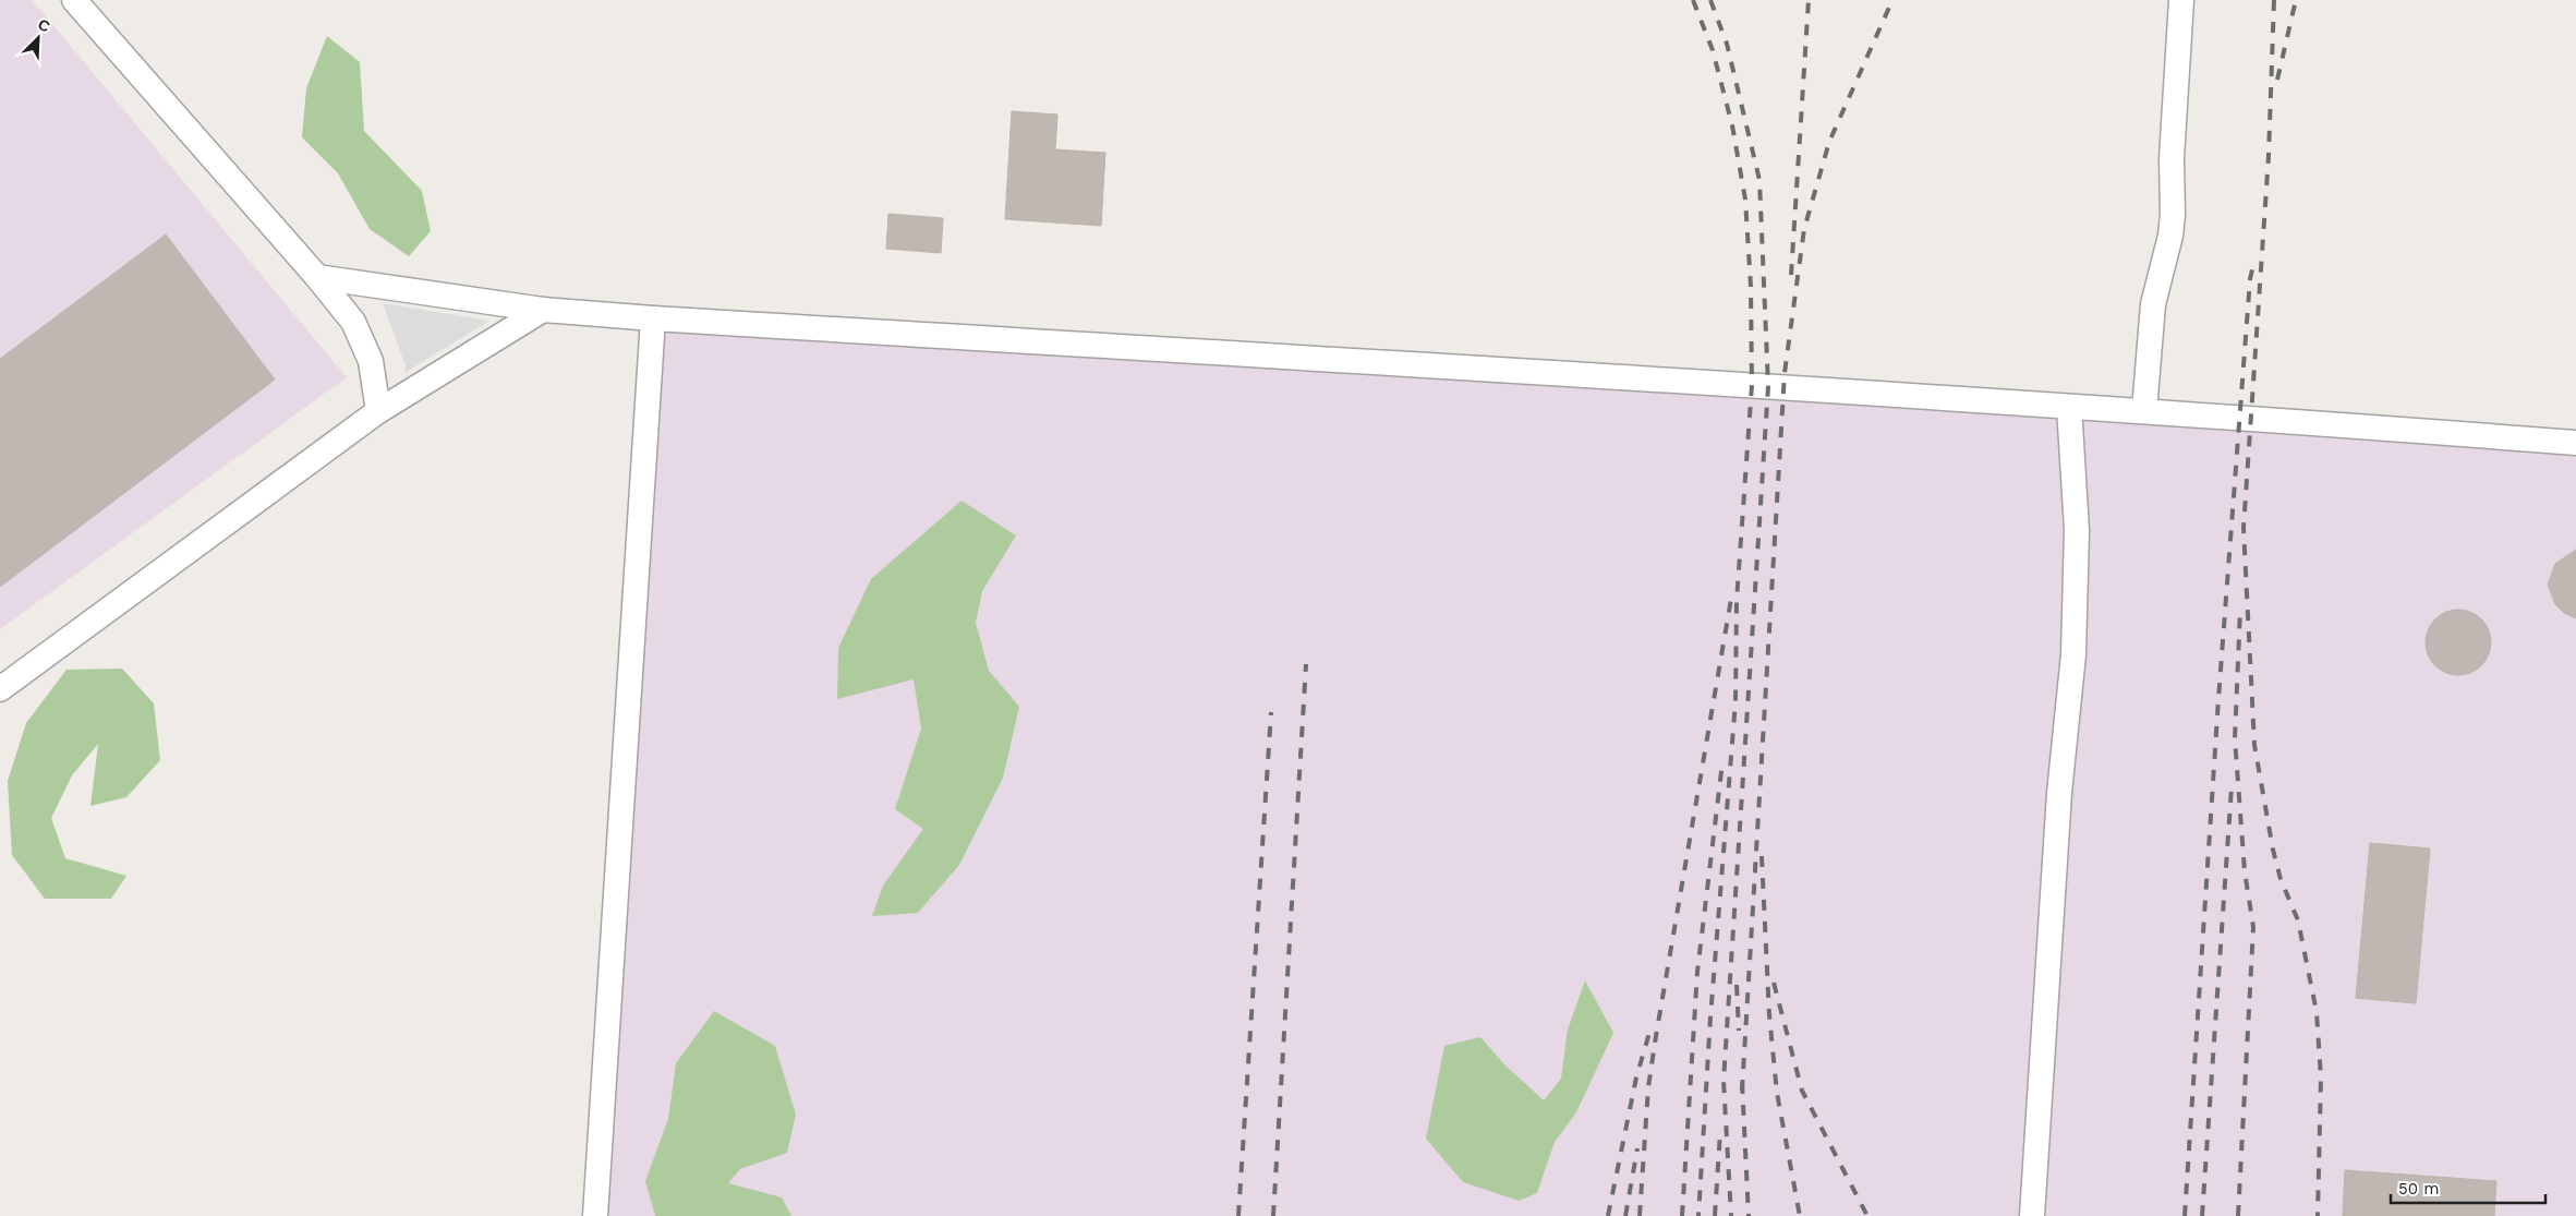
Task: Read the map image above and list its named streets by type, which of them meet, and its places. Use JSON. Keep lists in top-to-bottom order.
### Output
{
  "scale_bar": "50 m",
  "north": "top right"
}
